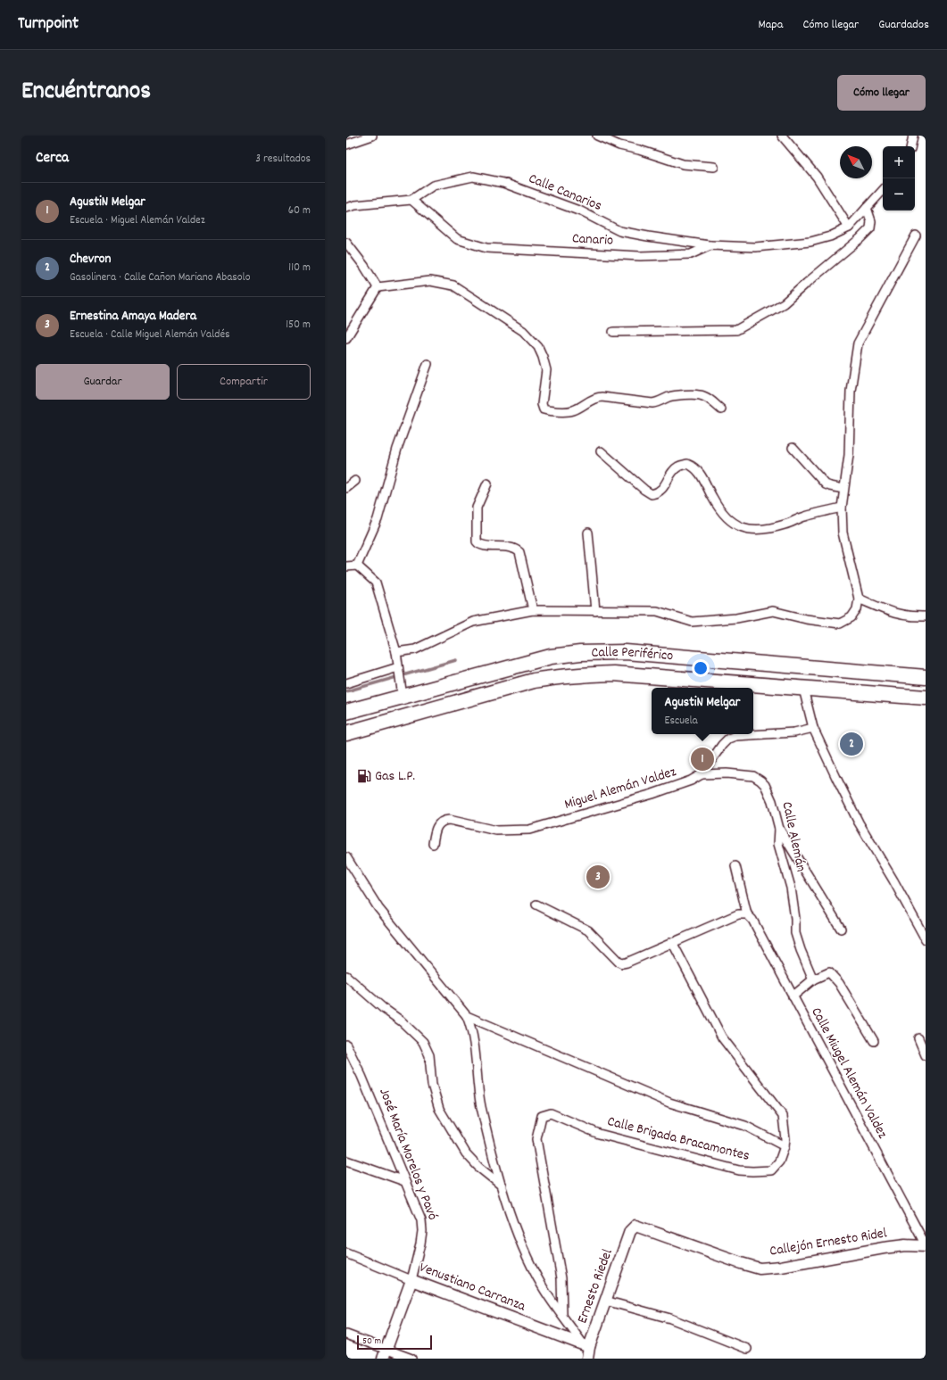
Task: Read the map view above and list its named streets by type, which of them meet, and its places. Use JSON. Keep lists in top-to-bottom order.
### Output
{
  "streets": {
    "highway": ["Calle Periférico"],
    "street": [
      "Calle Canarios",
      "Canario",
      "Miguel Alemán Valdez",
      "Calle Alemán",
      "Calle Miugel Alemán Valdez",
      "Calle Brigada Bracamontes",
      "José María Morelos y Pavó",
      "Callejón Ernesto Ridel",
      "Ernesto Riedel",
      "Venustiano Carranza"
    ]
  },
  "crossings": [
    ["Calle Canarios", "Canario"],
    ["Miguel Alemán Valdez", "Calle Alemán"],
    ["Calle Miugel Alemán Valdez", "Callejón Ernesto Ridel"],
    ["José María Morelos y Pavó", "Venustiano Carranza"],
    ["Callejón Ernesto Ridel", "Ernesto Riedel"],
    ["Ernesto Riedel", "Venustiano Carranza"]
  ],
  "places": {
    "fuel station": ["Gas L.P."]
  },
  "scale_bar": "50 m",
  "north": "top left",
  "page": {
    "header": "Turnpoint",
    "nav": ["Mapa", "Cómo llegar", "Guardados"],
    "title": "Encuéntranos",
    "buttons": [
      "Cómo llegar",
      ["Guardar", "Compartir"]
    ],
    "heading": ["Cerca", "3 resultados"],
    "map_buttons": ["+", "−"],
    "list": [
      {
        "mark": "1",
        "name": "AgustiN Melgar",
        "note": "Escuela · Miguel Alemán Valdez",
        "value": "60 m"
      },
      {
        "mark": "2",
        "name": "Chevron",
        "note": "Gasolinera · Calle Cañon Mariano Abasolo",
        "value": "110 m"
      },
      {
        "mark": "3",
        "name": "Ernestina Amaya Madera",
        "note": "Escuela · Calle Miguel Alemán Valdés",
        "value": "150 m"
      }
    ],
    "popup": ["AgustiN Melgar", "Escuela"],
    "pins": ["2", "1", "3"],
    "scale": "50 m"
  }
}
